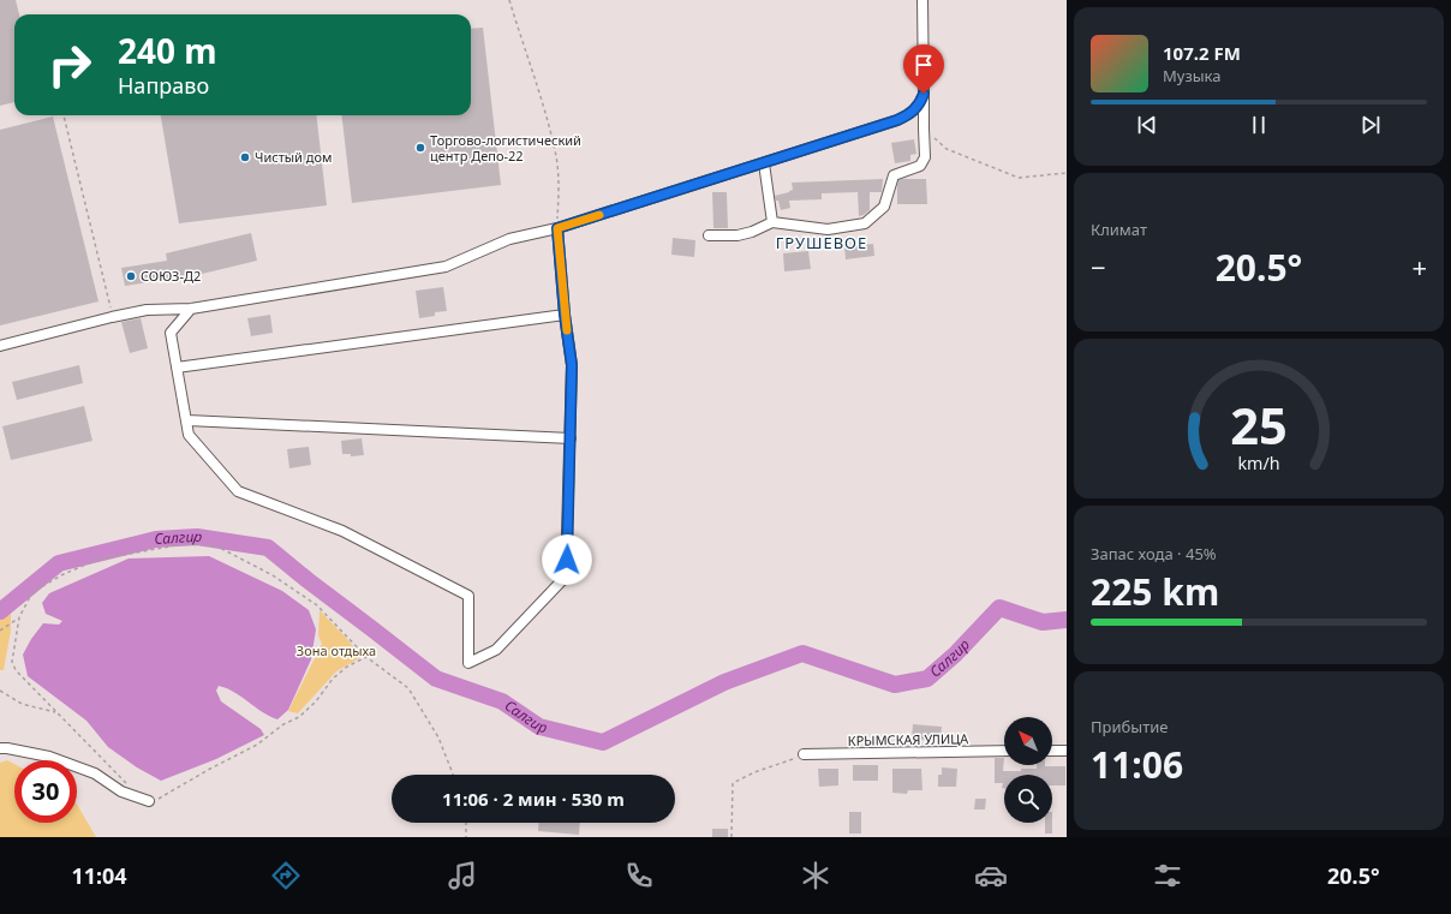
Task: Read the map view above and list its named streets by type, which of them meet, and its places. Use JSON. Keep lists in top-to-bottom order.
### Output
{
  "streets": {
    "street": ["КРЫМСКАЯ УЛИЦА"]
  },
  "districts": ["ГРУШЕВОЕ"],
  "water": ["Салгир"],
  "parks": ["Зона отдыха"],
  "places": ["Торгово-логистический центр Депо-22", "Чистый дом", "СОЮЗ-Д2"],
  "north": "top left",
  "page": {
    "turn": ["240 m", "Направо"],
    "song": ["107.2 FM", "Музыка"],
    "tile": [
      "Климат",
      ["Запас хода · 45%", "225 km"],
      ["Прибытие", "11:06"]
    ],
    "heat": ["−", "20.5°", "+"],
    "limit": "30",
    "trip": "11:06 · 2 мин · 530 m",
    "tabs": ["11:04", "20.5°"],
    "gauge": ["25", "km/h"]
  }
}
